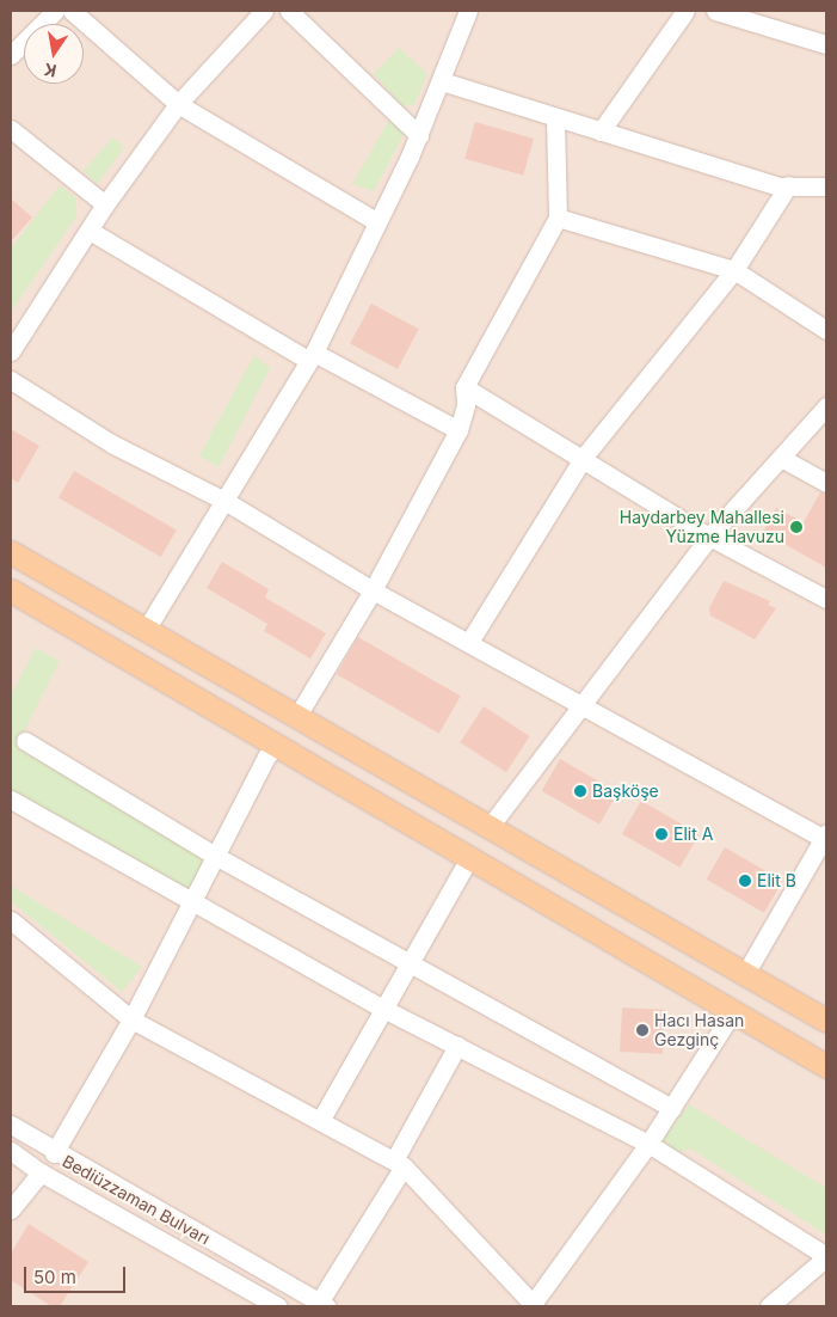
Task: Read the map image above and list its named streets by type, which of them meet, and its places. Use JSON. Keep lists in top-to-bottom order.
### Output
{
  "streets": {
    "street": ["Bediüzzaman Bulvarı"]
  },
  "places": [
    "Haydarbey Mahallesi Yüzme Havuzu",
    "Başköşe",
    "Elit A",
    "Elit B",
    "Hacı Hasan Gezginç"
  ],
  "scale_bar": "50 m",
  "north": "bottom"
}
